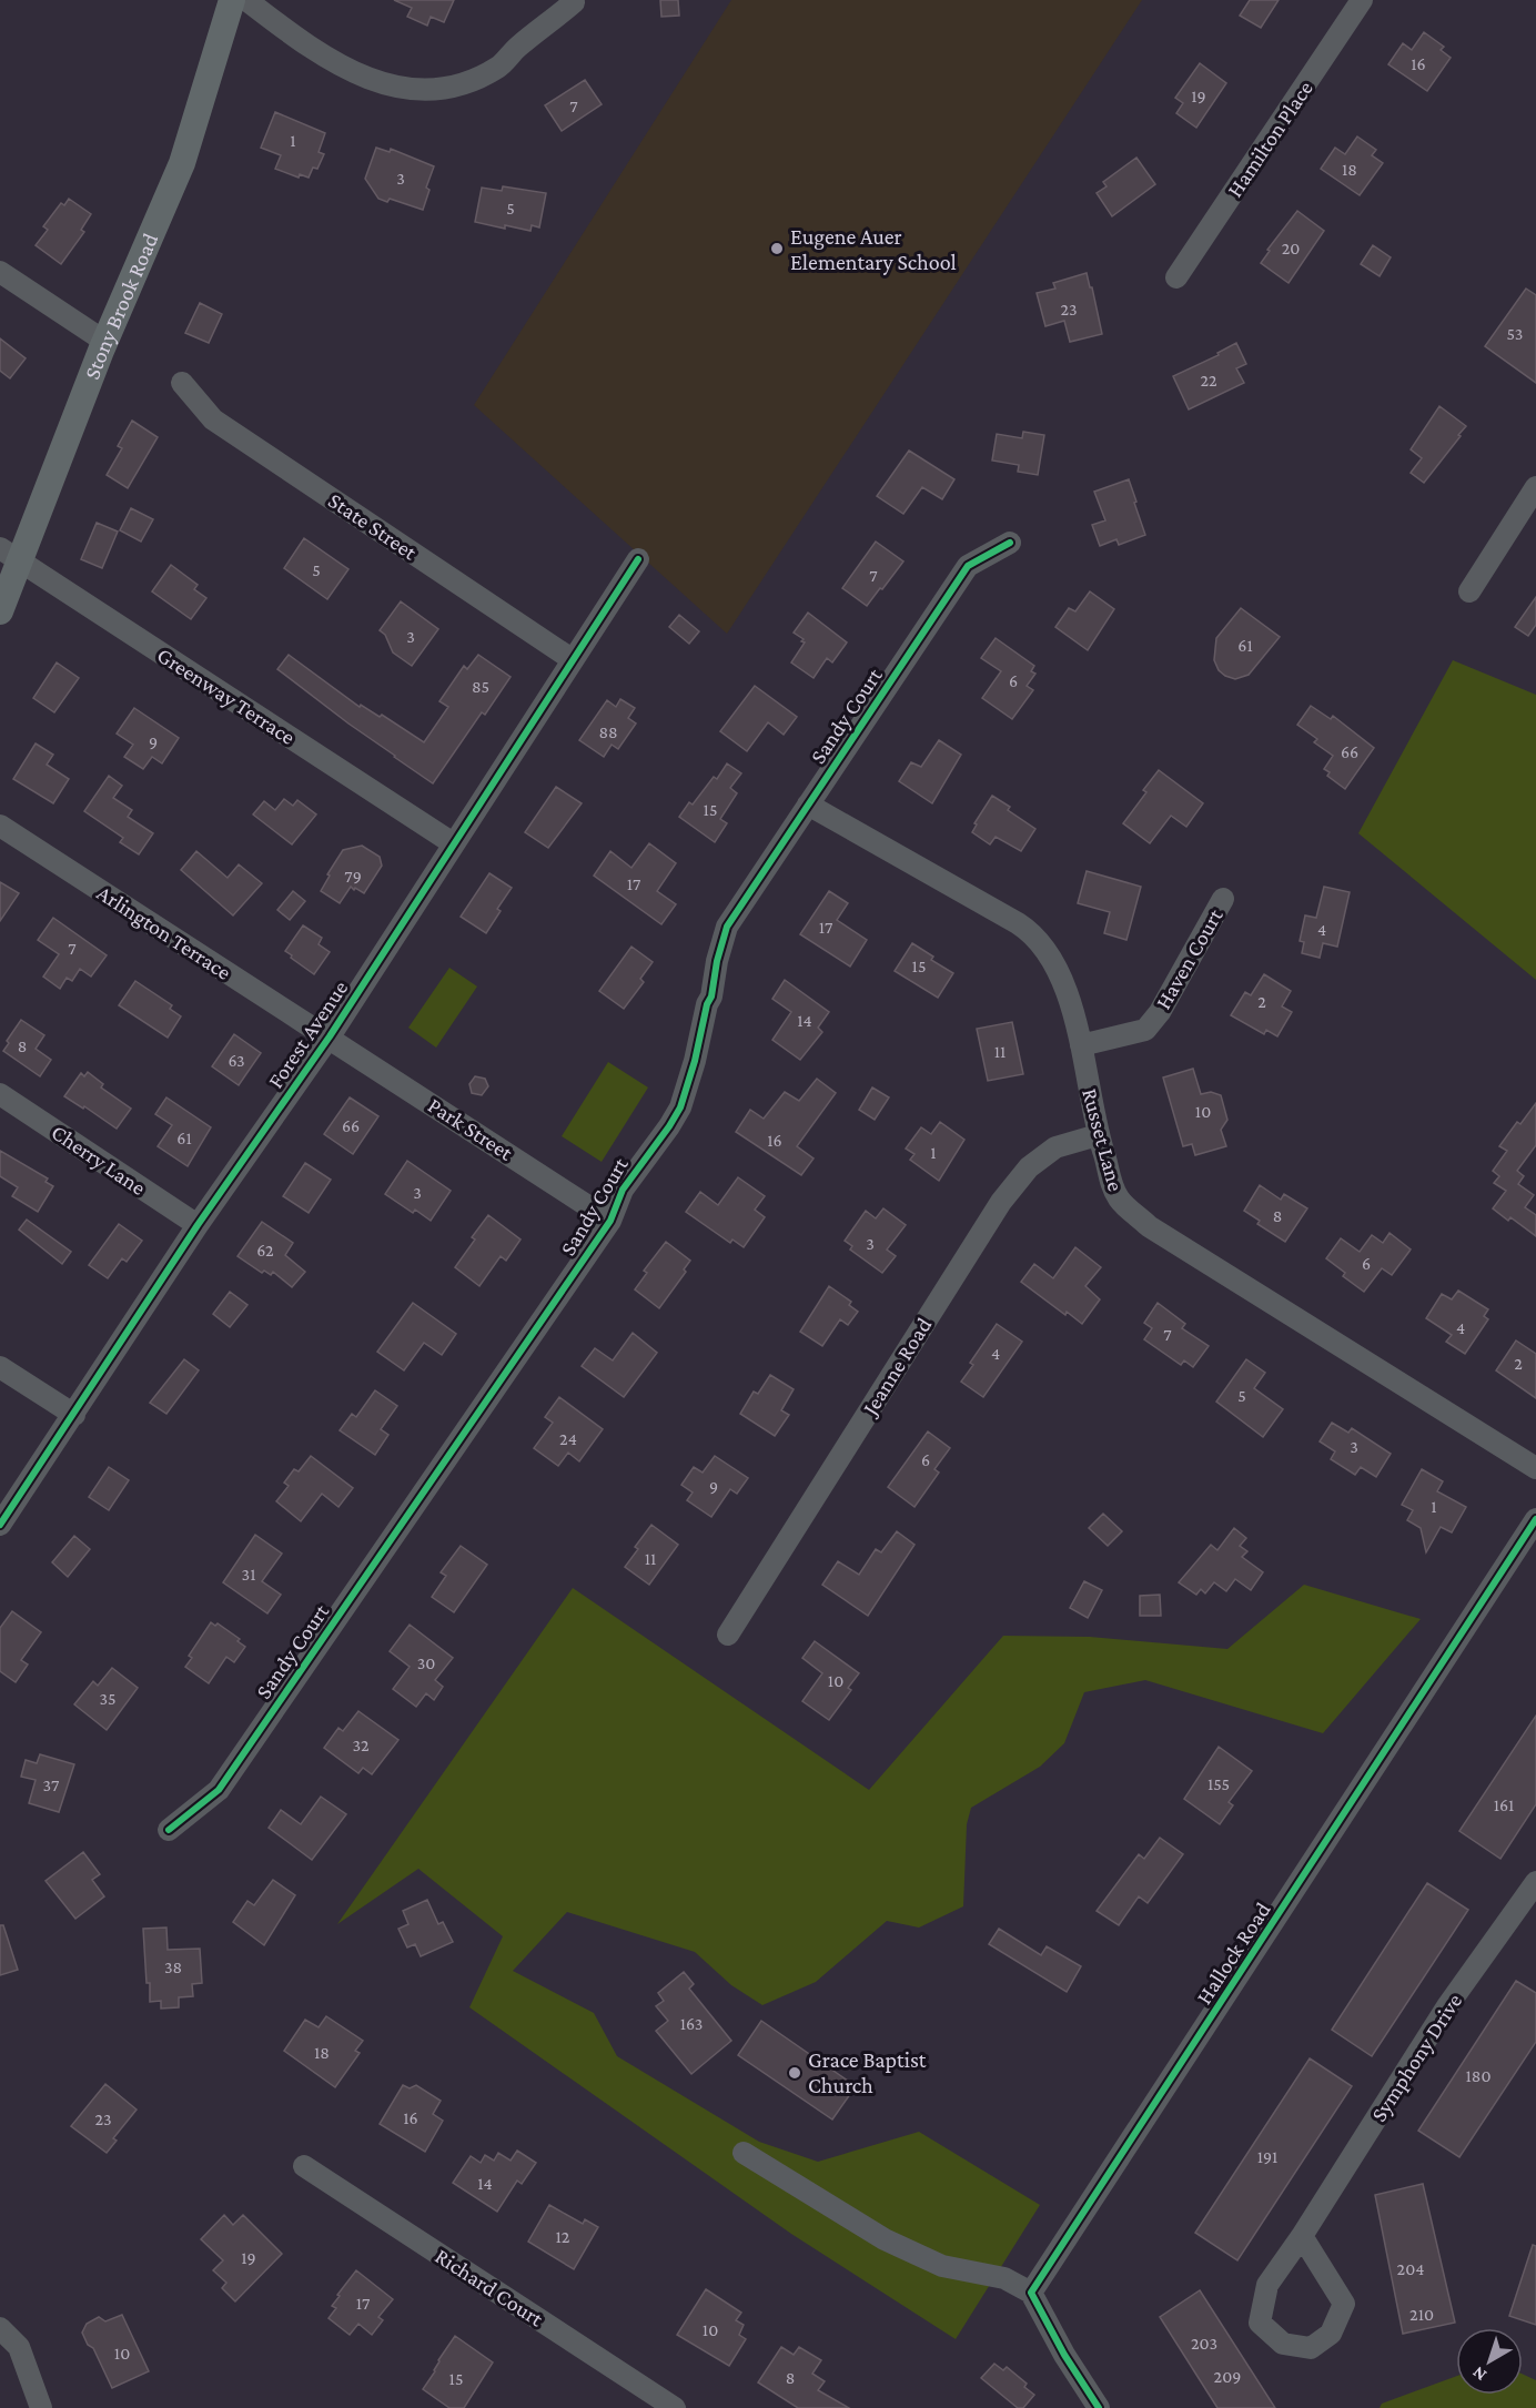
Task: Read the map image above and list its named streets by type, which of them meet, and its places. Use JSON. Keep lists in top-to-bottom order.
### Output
{
  "streets": {
    "main road": ["Stony Brook Road"],
    "street": [
      "Hamilton Place",
      "State Street",
      "Greenway Terrace",
      "Sandy Court",
      "Arlington Terrace",
      "Haven Court",
      "Forest Avenue",
      "Park Street",
      "Russet Lane",
      "Cherry Lane",
      "Jeanne Road",
      "Hallock Road",
      "Symphony Drive",
      "Richard Court"
    ]
  },
  "crossings": [
    ["Stony Brook Road", "Greenway Terrace"],
    ["State Street", "Forest Avenue"],
    ["Greenway Terrace", "Forest Avenue"],
    ["Sandy Court", "Park Street"],
    ["Sandy Court", "Russet Lane"],
    ["Arlington Terrace", "Forest Avenue"],
    ["Arlington Terrace", "Park Street"],
    ["Haven Court", "Russet Lane"],
    ["Forest Avenue", "Park Street"],
    ["Forest Avenue", "Cherry Lane"],
    ["Russet Lane", "Jeanne Road"]
  ],
  "places": ["Eugene Auer Elementary School", "Grace Baptist Church"],
  "house_numbers": [
    "16",
    "19",
    "7",
    "1",
    "18",
    "3",
    "5",
    "20",
    "23",
    "53",
    "22",
    "5",
    "7",
    "3",
    "61",
    "6",
    "85",
    "88",
    "9",
    "66",
    "15",
    "79",
    "17",
    "17",
    "4",
    "7",
    "15",
    "2",
    "14",
    "8",
    "11",
    "63",
    "10",
    "66",
    "61",
    "16",
    "1",
    "3",
    "8",
    "3",
    "62",
    "6",
    "4",
    "7",
    "4",
    "2",
    "5",
    "24",
    "3",
    "6",
    "9",
    "1",
    "11",
    "31",
    "30",
    "10",
    "35",
    "32",
    "155",
    "37",
    "161",
    "38",
    "163",
    "18",
    "180",
    "16",
    "23",
    "191",
    "14",
    "12",
    "19",
    "204",
    "17",
    "210",
    "10",
    "203",
    "10",
    "209",
    "8",
    "15"
  ],
  "north": "bottom left"
}
